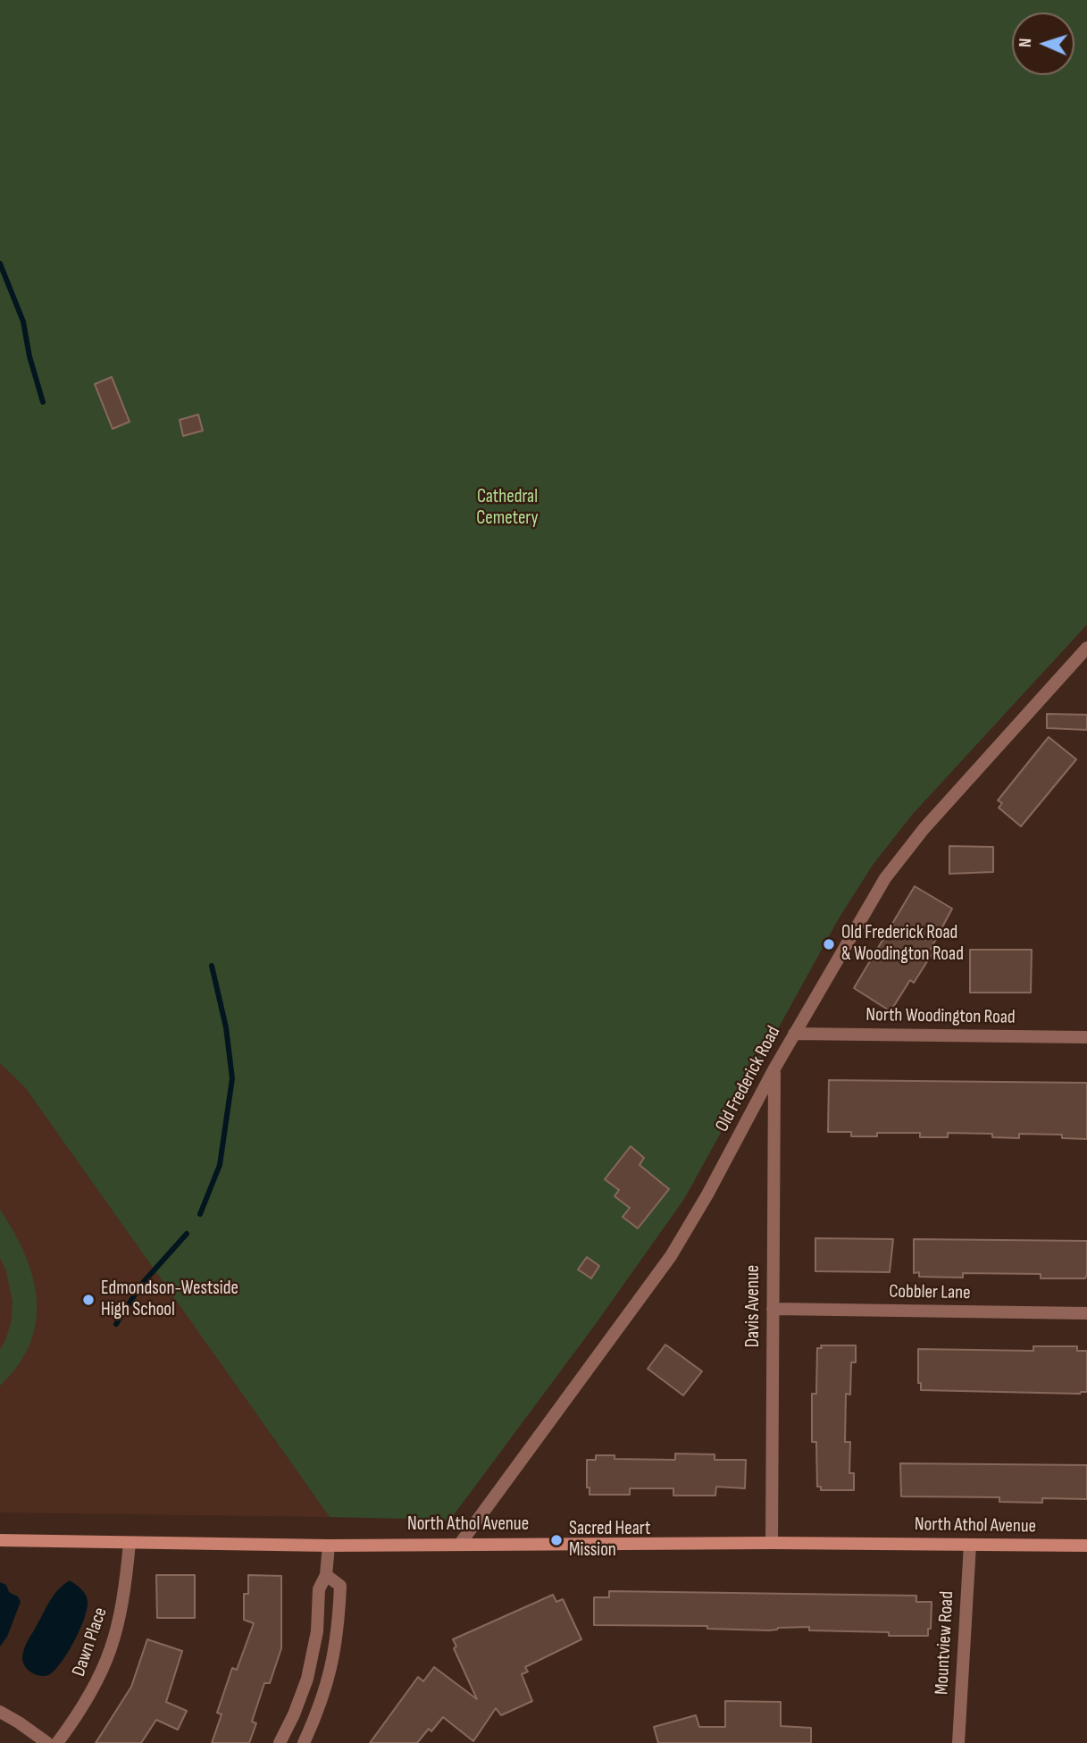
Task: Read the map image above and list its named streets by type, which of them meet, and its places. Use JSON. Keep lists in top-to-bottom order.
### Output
{
  "streets": {
    "street": [
      "North Woodington Road",
      "Old Frederick Road",
      "Cobbler Lane",
      "Davis Avenue",
      "North Athol Avenue",
      "Dawn Place",
      "Mountview Road"
    ]
  },
  "crossings": [
    ["North Woodington Road", "Old Frederick Road"],
    ["Old Frederick Road", "Davis Avenue"],
    ["Old Frederick Road", "North Athol Avenue"],
    ["Cobbler Lane", "Davis Avenue"],
    ["Davis Avenue", "North Athol Avenue"],
    ["North Athol Avenue", "Dawn Place"],
    ["North Athol Avenue", "Mountview Road"]
  ],
  "parks": ["Cathedral Cemetery"],
  "places": ["Old Frederick Road & Woodington Road", "Edmondson-Westside High School", "Sacred Heart Mission"],
  "north": "left"
}
